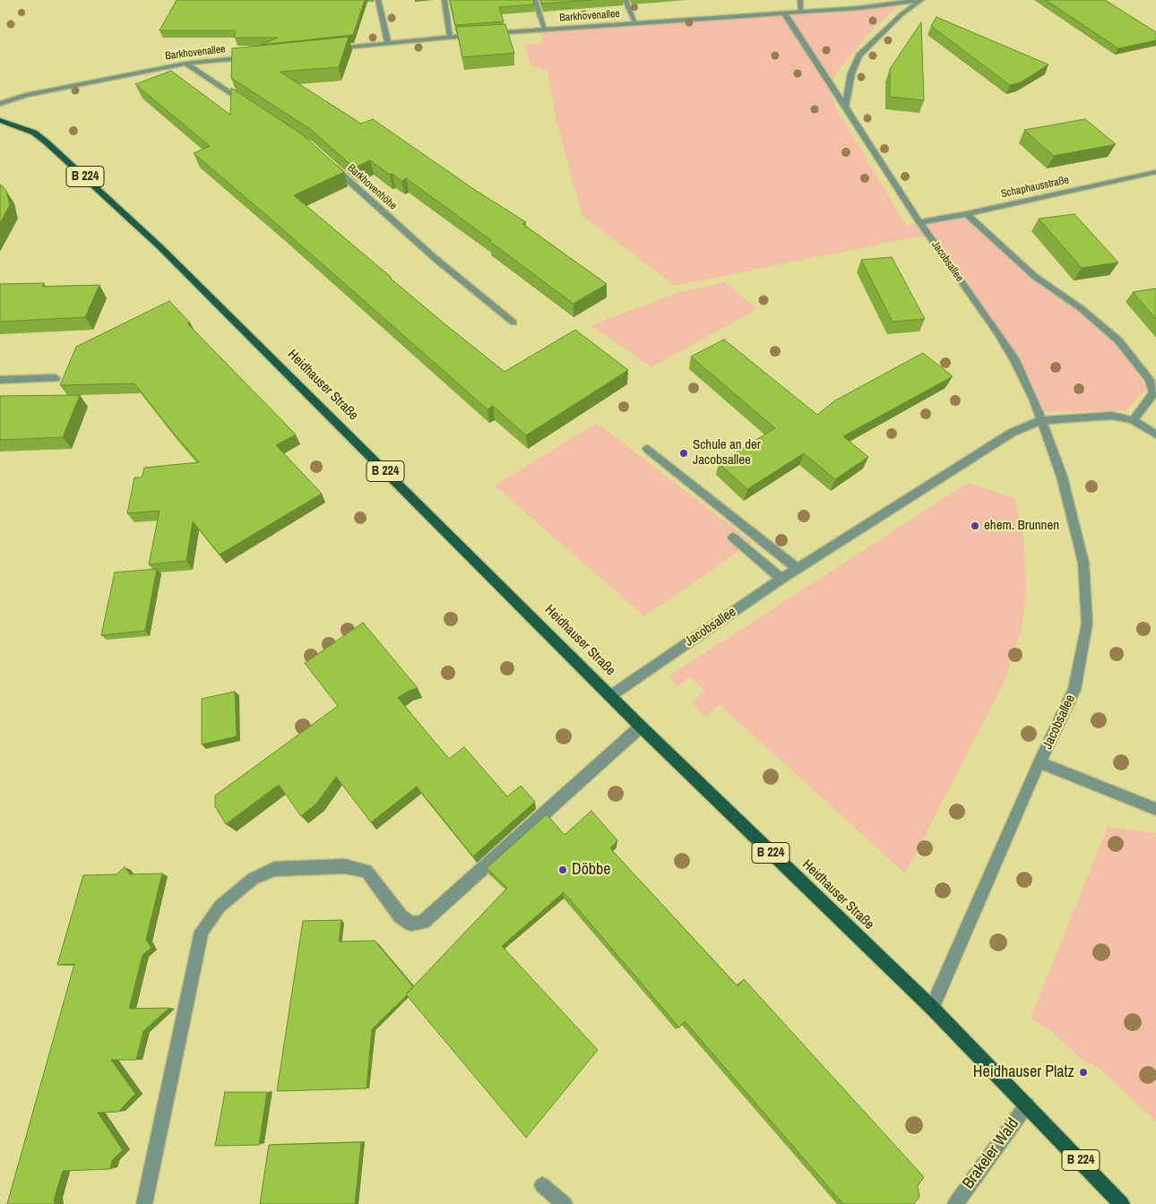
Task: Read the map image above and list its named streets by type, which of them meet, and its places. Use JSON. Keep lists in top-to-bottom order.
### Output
{
  "streets": {
    "main road": ["B 224", "Heidhauser Straße"],
    "street": [
      "Barkhovenallee",
      "Barkhovenhöhe",
      "Schaphausstraße",
      "Jacobsallee",
      "Brakeler Wald"
    ]
  },
  "crossings": [
    ["Barkhovenallee", "Jacobsallee"],
    ["Schaphausstraße", "Jacobsallee"],
    ["Jacobsallee", "Heidhauser Straße"],
    ["Heidhauser Straße", "Brakeler Wald"]
  ],
  "places": [
    "Schule an der Jacobsallee",
    "ehem. Brunnen",
    "Döbbe",
    "Heidhauser Platz"
  ]
}
